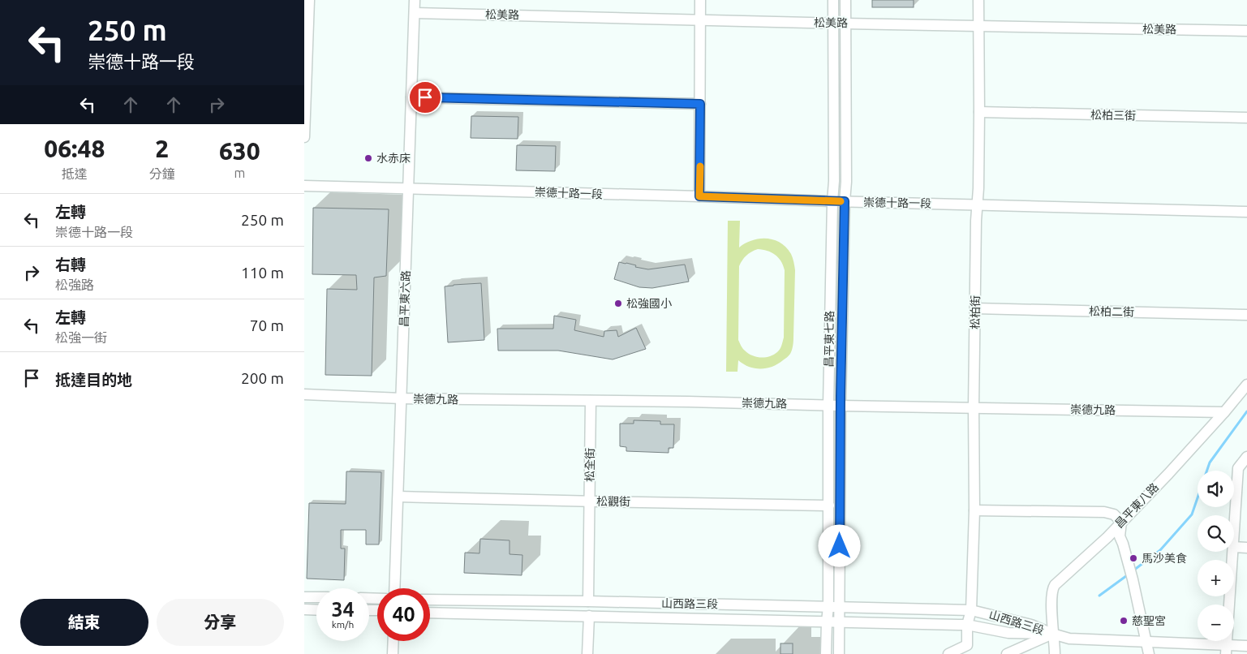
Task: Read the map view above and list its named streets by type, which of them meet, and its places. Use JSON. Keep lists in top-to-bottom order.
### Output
{
  "streets": {
    "street": [
      "松美路",
      "松柏三街",
      "崇德十路一段",
      "昌平東六路",
      "松柏二街",
      "松柏街",
      "昌平東七路",
      "崇德九路",
      "松全街",
      "松觀街",
      "昌平東八路",
      "山西路三段"
    ]
  },
  "crossings": [
    ["松美路", "昌平東六路"],
    ["松美路", "松柏街"],
    ["松美路", "昌平東七路"],
    ["松柏三街", "松柏街"],
    ["崇德十路一段", "昌平東六路"],
    ["崇德十路一段", "松柏街"],
    ["崇德十路一段", "昌平東七路"],
    ["昌平東六路", "崇德九路"],
    ["昌平東六路", "松觀街"],
    ["松柏二街", "松柏街"],
    ["松柏街", "崇德九路"],
    ["松柏街", "山西路三段"],
    ["昌平東七路", "崇德九路"],
    ["昌平東七路", "松觀街"],
    ["昌平東七路", "山西路三段"],
    ["崇德九路", "松全街"],
    ["崇德九路", "昌平東八路"],
    ["松全街", "松觀街"],
    ["松全街", "山西路三段"],
    ["昌平東八路", "山西路三段"]
  ],
  "places": [
    "水赤床",
    "松強國小",
    "馬沙美食",
    "慈聖宮"
  ],
  "page": {
    "turn": ["250 m", "崇德十路一段"],
    "eta": [
      "06:48",
      "抵達",
      "2",
      "分鐘",
      "630",
      "m"
    ],
    "list": [
      {
        "name": "左轉",
        "note": "崇德十路一段",
        "value": "250 m"
      },
      {
        "name": "右轉",
        "note": "松強路",
        "value": "110 m"
      },
      {
        "name": "左轉",
        "note": "松強一街",
        "value": "70 m"
      },
      {
        "name": "抵達目的地",
        "value": "200 m"
      }
    ],
    "map_buttons": ["+", "−"],
    "speed": "34 km/h",
    "limit": "40",
    "buttons": ["結束", "分享"]
  }
}
